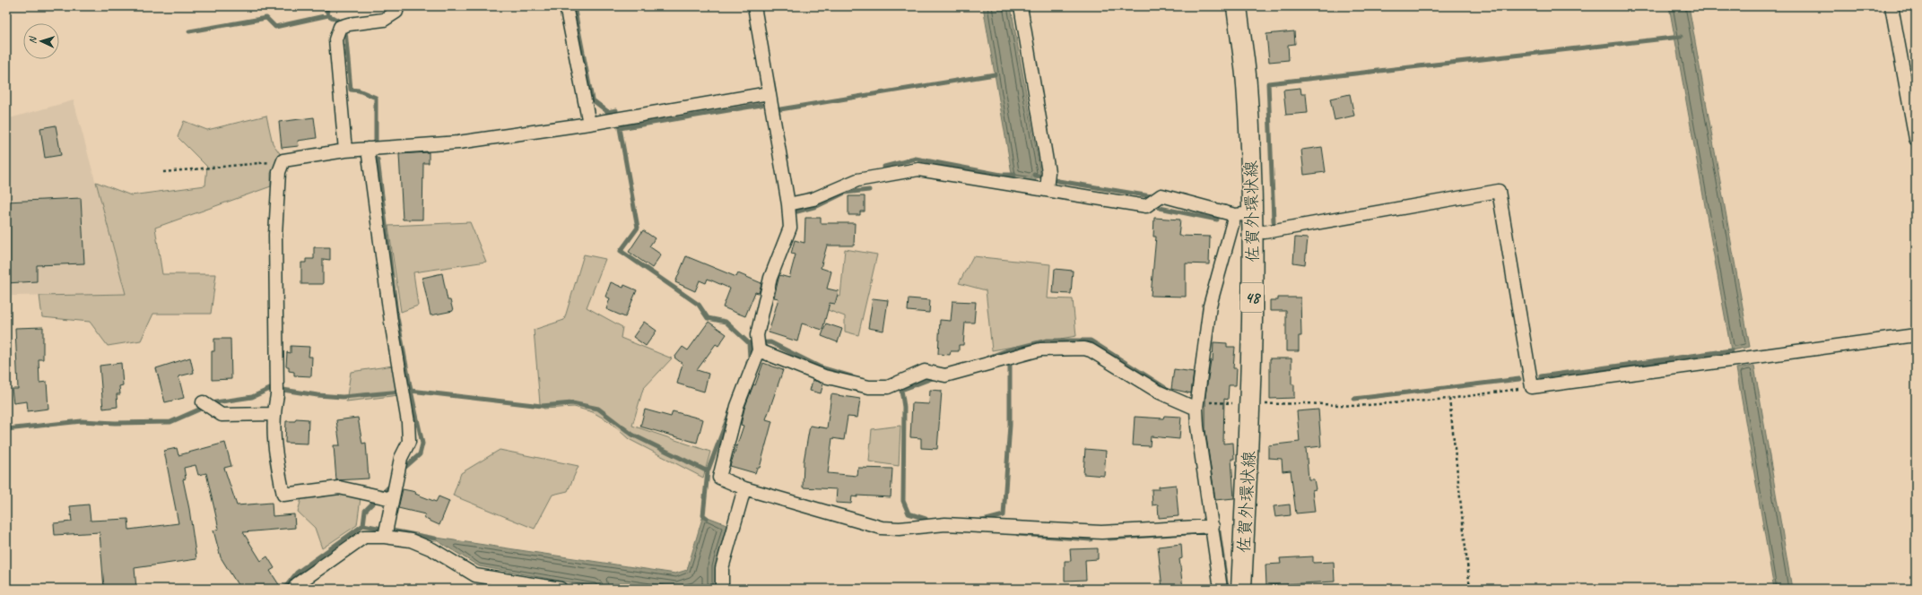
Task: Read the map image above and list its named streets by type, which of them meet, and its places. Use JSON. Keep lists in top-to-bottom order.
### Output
{
  "streets": {
    "main road": ["佐賀外環状線", "48"]
  },
  "north": "left"
}
